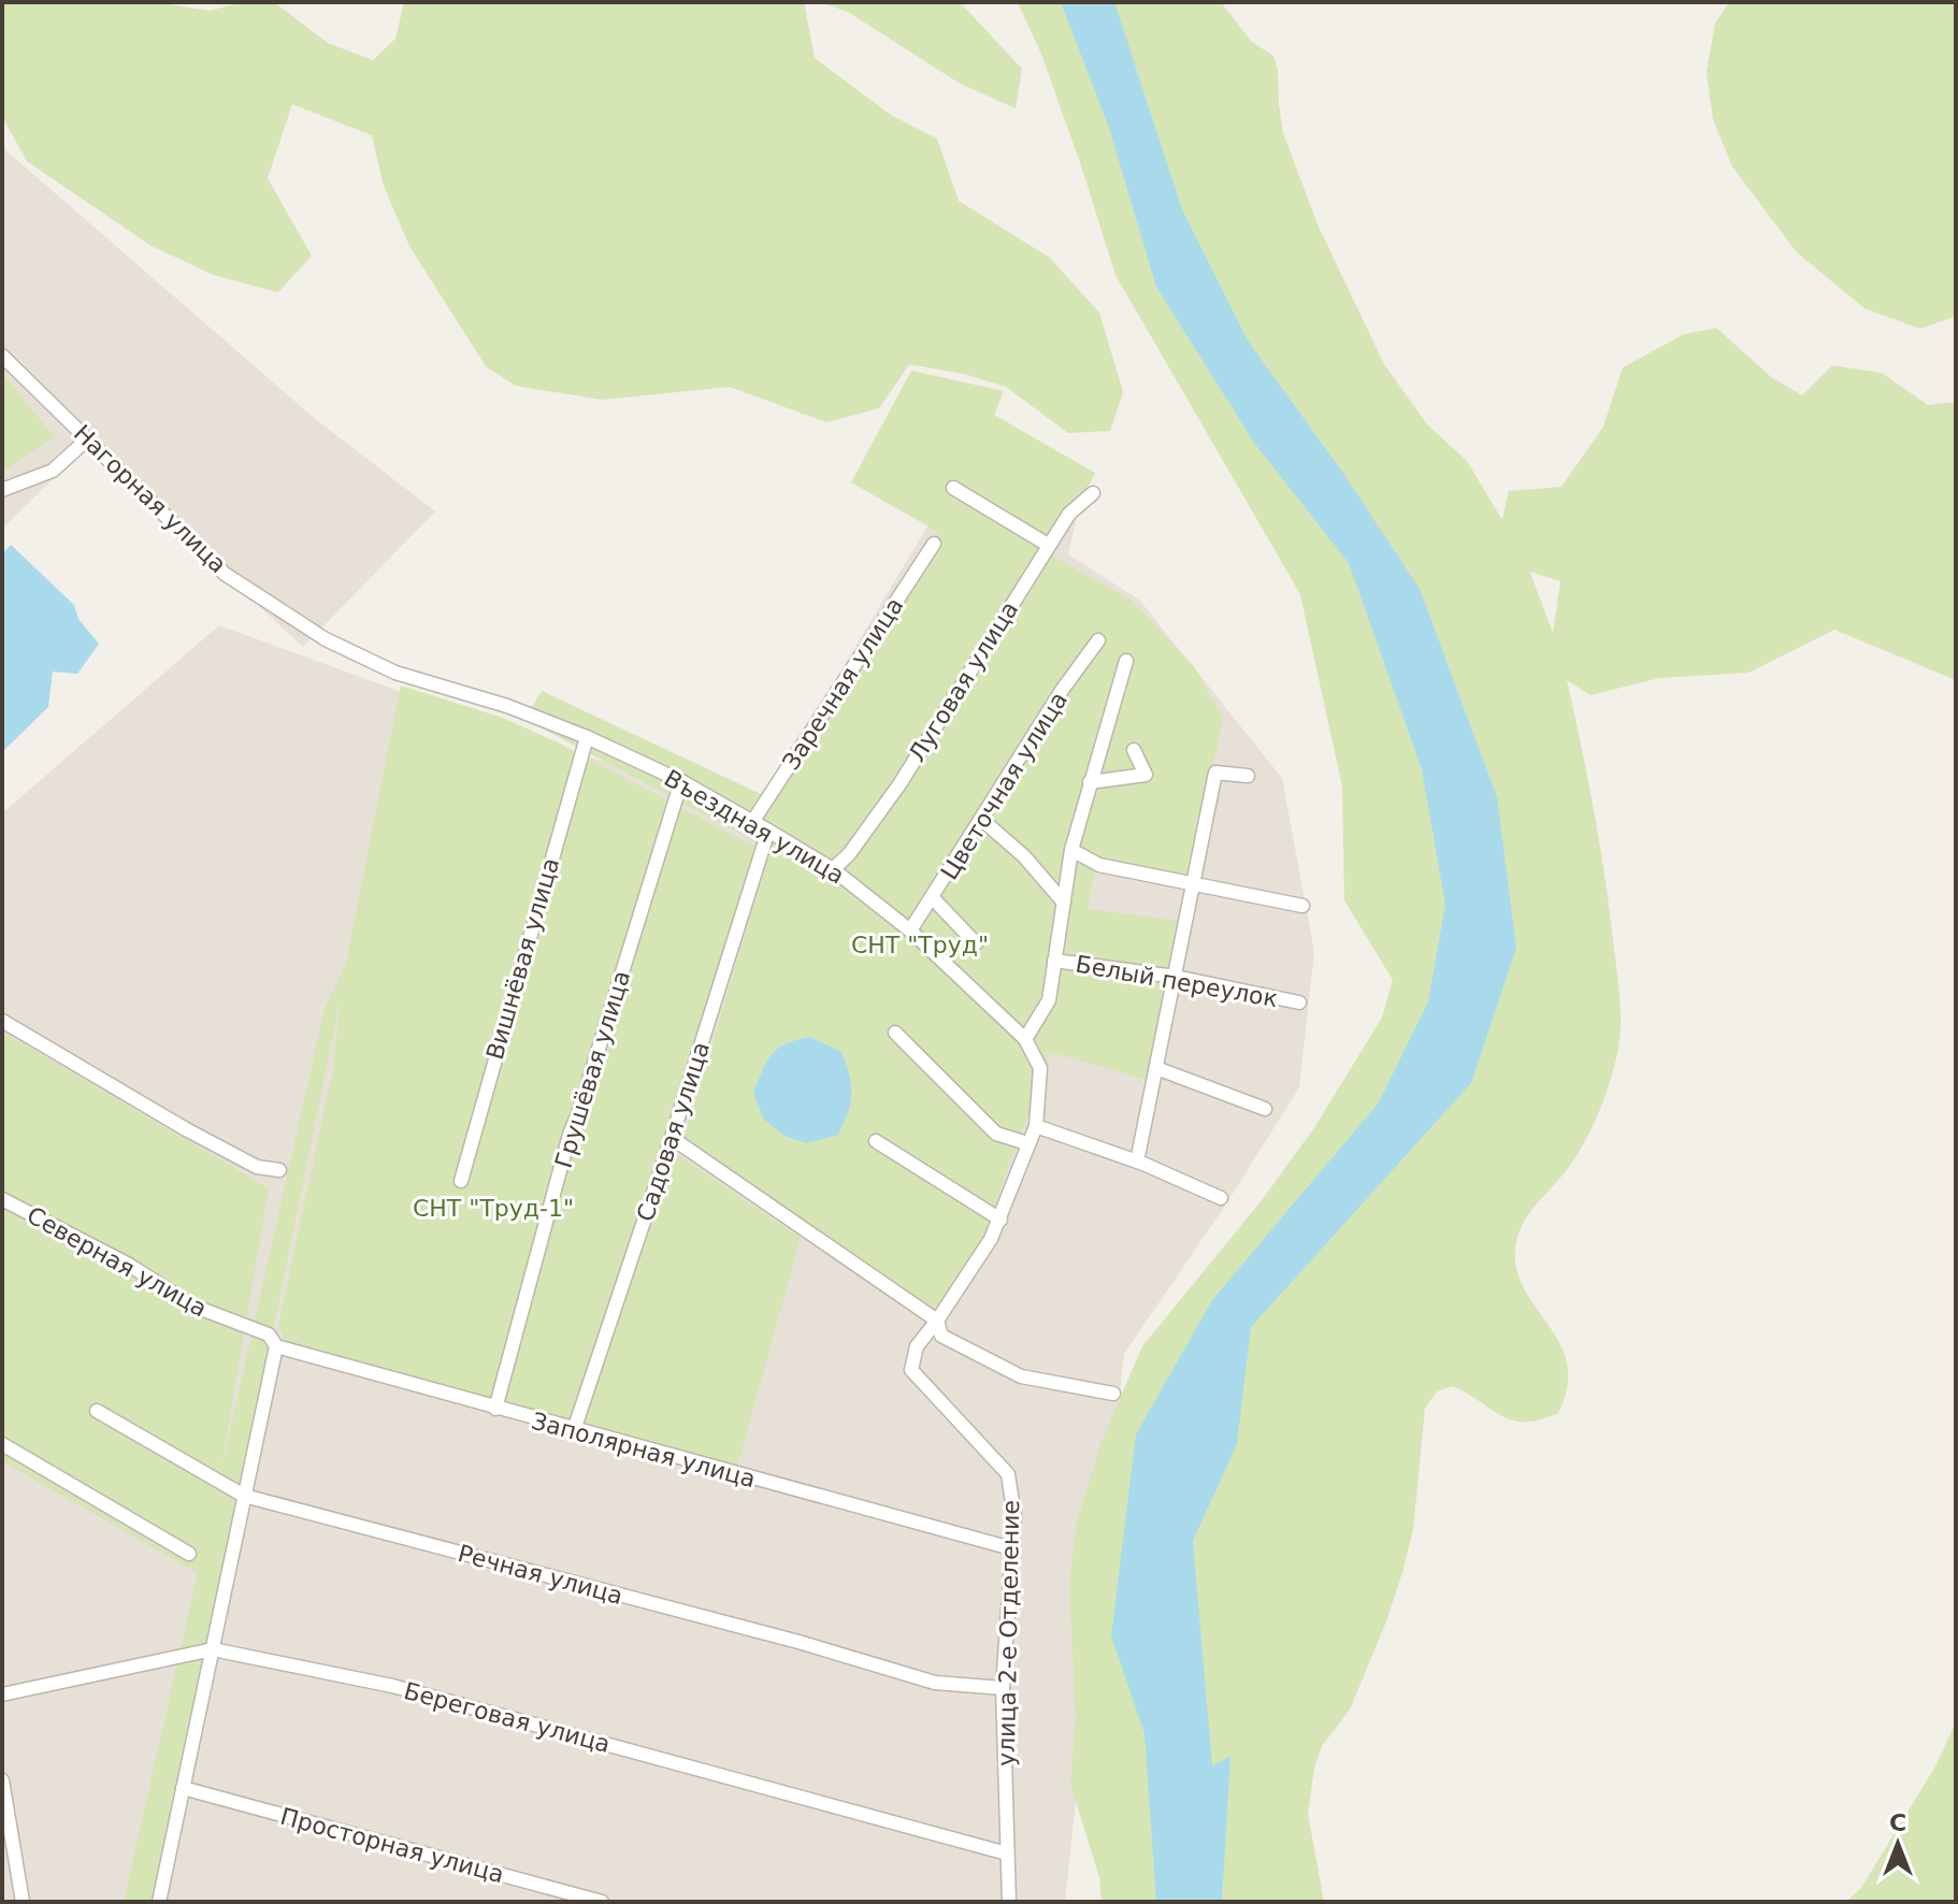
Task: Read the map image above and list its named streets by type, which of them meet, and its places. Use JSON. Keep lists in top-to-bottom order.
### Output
{
  "streets": {
    "street": [
      "Нагорная улица",
      "Луговая улица",
      "Заречная улица",
      "Цветочная улица",
      "Въездная улица",
      "Вишнёвая улица",
      "Белый переулок",
      "Грушёвая улица",
      "Садовая улица",
      "Северная улица",
      "Заполярная улица",
      "Речная улица",
      "улица 2-е Отделение",
      "Береговая улица",
      "Просторная улица"
    ]
  },
  "crossings": [
    ["Нагорная улица", "Въездная улица"],
    ["Луговая улица", "Въездная улица"],
    ["Заречная улица", "Въездная улица"],
    ["Цветочная улица", "Въездная улица"],
    ["Въездная улица", "Вишнёвая улица"],
    ["Въездная улица", "Грушёвая улица"],
    ["Въездная улица", "Садовая улица"],
    ["Въездная улица", "улица 2-е Отделение"],
    ["Грушёвая улица", "Заполярная улица"],
    ["Садовая улица", "Заполярная улица"],
    ["Северная улица", "Заполярная улица"],
    ["Заполярная улица", "улица 2-е Отделение"],
    ["Речная улица", "улица 2-е Отделение"],
    ["улица 2-е Отделение", "Береговая улица"]
  ],
  "parks": ["СНТ \"Труд\"", "СНТ \"Труд-1\""],
  "north": "top"
}
